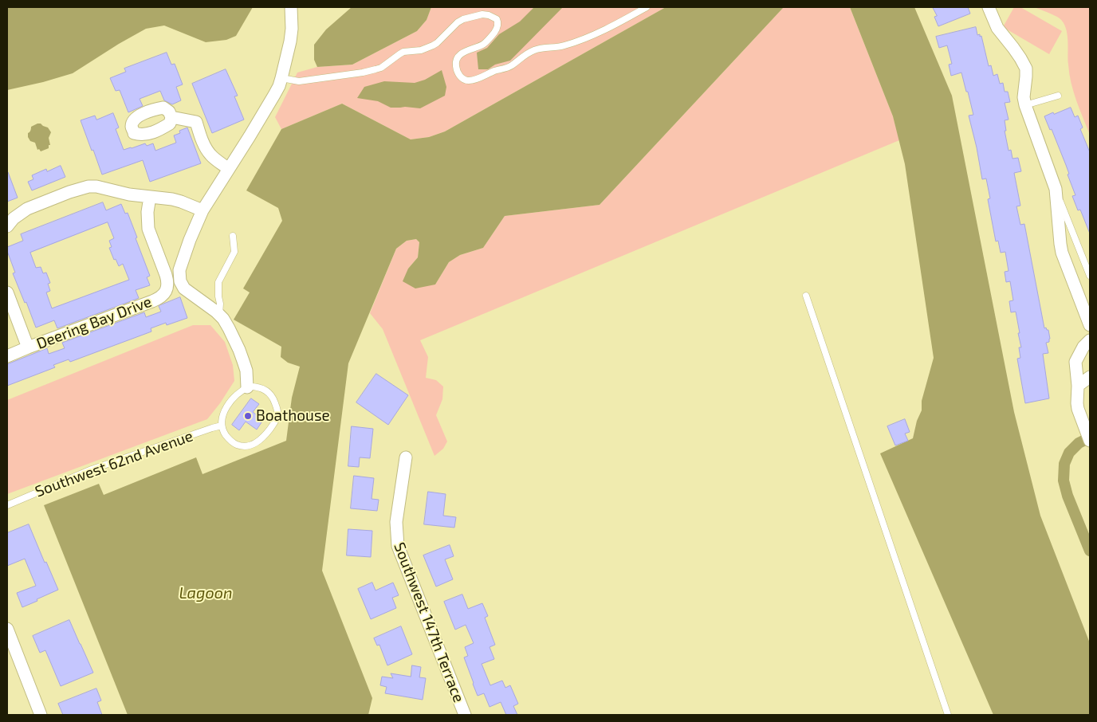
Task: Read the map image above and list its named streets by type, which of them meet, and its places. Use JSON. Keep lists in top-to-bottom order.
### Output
{
  "streets": {
    "street": ["Deering Bay Drive", "Southwest 147th Terrace"],
    "lane": ["Southwest 62nd Avenue"]
  },
  "water": ["Lagoon"],
  "places": ["Boathouse"]
}
